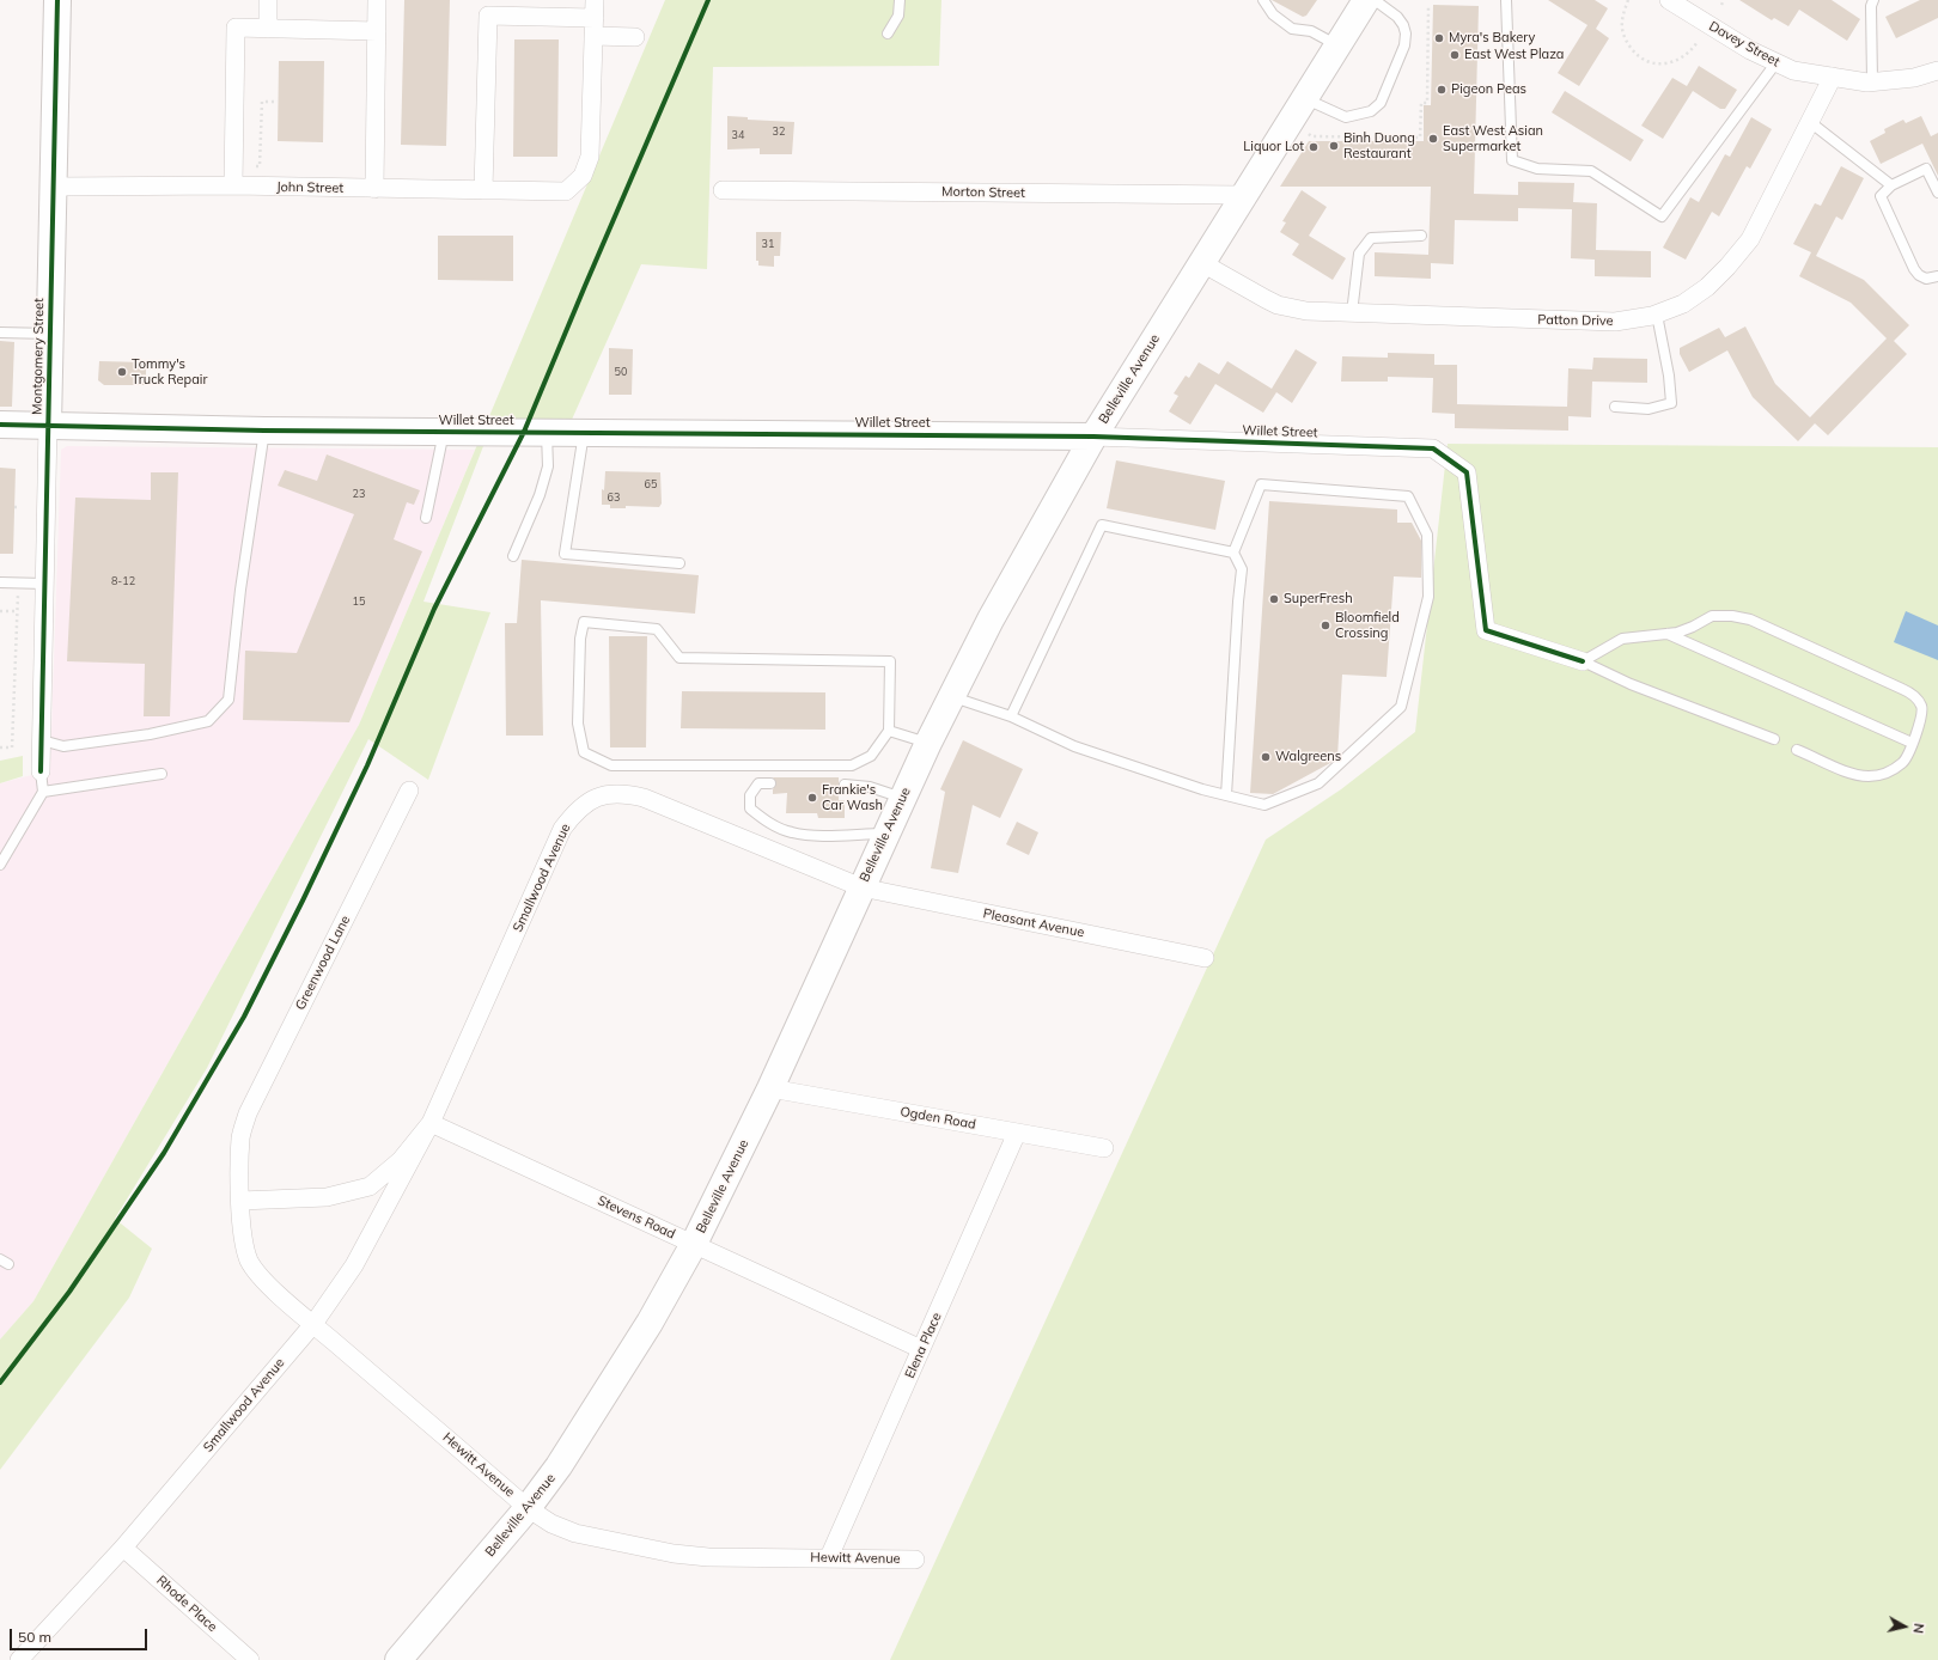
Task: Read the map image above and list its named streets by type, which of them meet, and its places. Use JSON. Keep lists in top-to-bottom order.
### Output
{
  "streets": {
    "main road": ["Montgomery Street", "Belleville Avenue", "Willet Street"],
    "street": [
      "Davey Street",
      "John Street",
      "Morton Street",
      "Patton Drive",
      "Smallwood Avenue",
      "Pleasant Avenue",
      "Greenwood Lane",
      "Ogden Road",
      "Stevens Road",
      "Elena Place",
      "Hewitt Avenue",
      "Rhode Place"
    ]
  },
  "crossings": [
    ["Davey Street", "Patton Drive"],
    ["John Street", "Montgomery Street"],
    ["Morton Street", "Belleville Avenue"],
    ["Patton Drive", "Belleville Avenue"],
    ["Montgomery Street", "Willet Street"],
    ["Belleville Avenue", "Willet Street"],
    ["Belleville Avenue", "Smallwood Avenue"],
    ["Belleville Avenue", "Pleasant Avenue"],
    ["Belleville Avenue", "Ogden Road"],
    ["Belleville Avenue", "Stevens Road"],
    ["Belleville Avenue", "Hewitt Avenue"],
    ["Smallwood Avenue", "Pleasant Avenue"],
    ["Smallwood Avenue", "Stevens Road"],
    ["Smallwood Avenue", "Hewitt Avenue"],
    ["Smallwood Avenue", "Rhode Place"],
    ["Greenwood Lane", "Hewitt Avenue"],
    ["Ogden Road", "Elena Place"],
    ["Stevens Road", "Elena Place"],
    ["Elena Place", "Hewitt Avenue"]
  ],
  "places": [
    "Myra's Bakery",
    "East West Plaza",
    "Pigeon Peas",
    "East West Asian Supermarket",
    "Binh Duong Restaurant",
    "Liquor Lot",
    "Tommy's Truck Repair",
    "SuperFresh",
    "Bloomfield Crossing",
    "Walgreens",
    "Frankie's Car Wash"
  ],
  "house_numbers": [
    "32",
    "34",
    "31",
    "50",
    "65",
    "23",
    "63",
    "8-12",
    "15"
  ],
  "scale_bar": "50 m",
  "north": "right"
}
